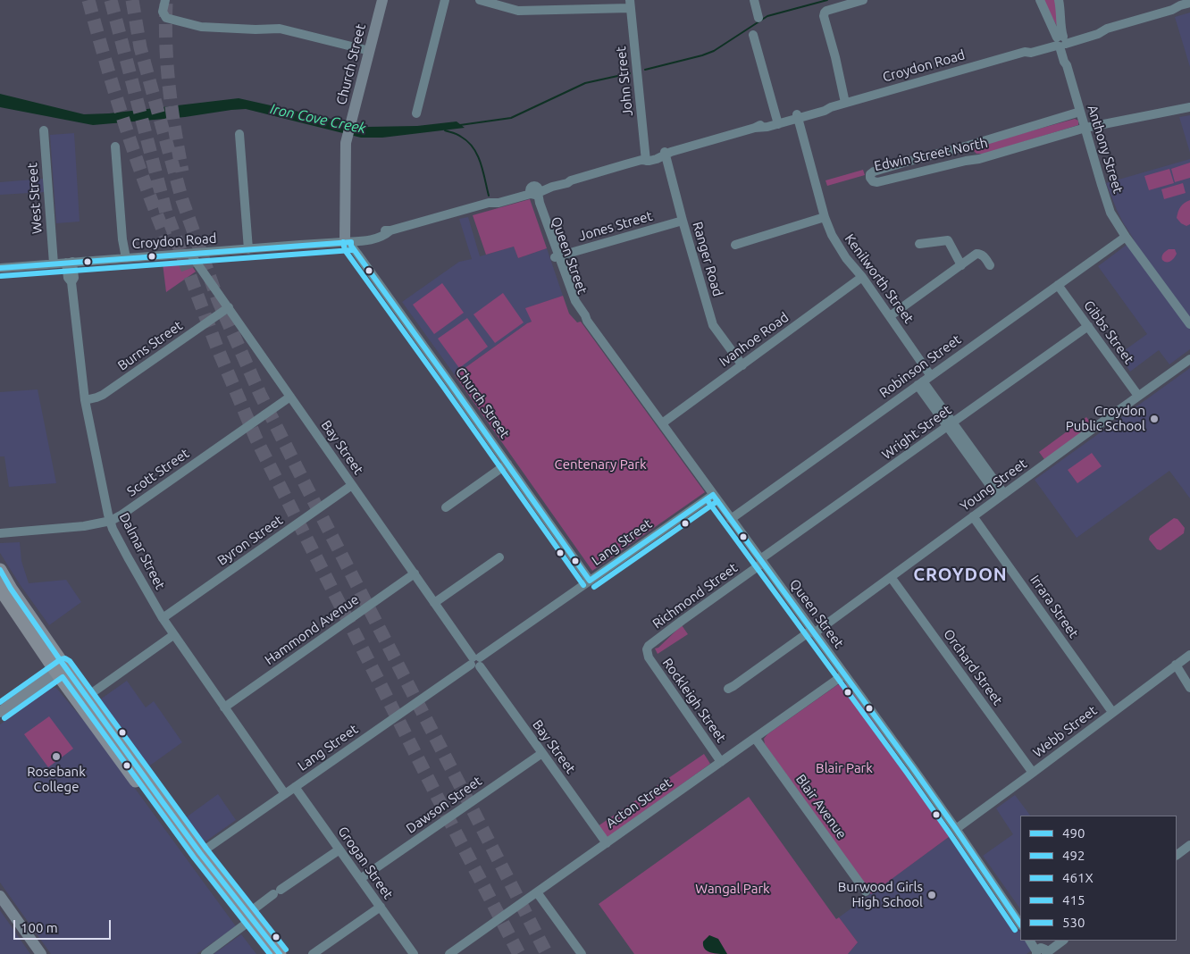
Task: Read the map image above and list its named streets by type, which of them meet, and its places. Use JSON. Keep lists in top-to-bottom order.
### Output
{
  "streets": {
    "main road": ["Church Street"],
    "street": [
      "Croydon Road",
      "John Street",
      "Anthony Street",
      "Edwin Street North",
      "West Street",
      "Jones Street",
      "Queen Street",
      "Ranger Road",
      "Kenilworth Street",
      "Gibbs Street",
      "Ivanhoe Road",
      "Burns Street",
      "Robinson Street",
      "Wright Street",
      "Bay Street",
      "Scott Street",
      "Young Street",
      "Byron Street",
      "Lang Street",
      "Dalmar Street",
      "Richmond Street",
      "Irrara Street",
      "Hammond Avenue",
      "Orchard Street",
      "Rockleigh Street",
      "Webb Street",
      "Acton Street",
      "Dawson Street",
      "Blair Avenue",
      "Grogan Street"
    ]
  },
  "crossings": [
    ["Church Street", "Croydon Road"],
    ["Church Street", "Lang Street"],
    ["Croydon Road", "John Street"],
    ["Croydon Road", "Anthony Street"],
    ["Croydon Road", "West Street"],
    ["Croydon Road", "Queen Street"],
    ["Croydon Road", "Ranger Road"],
    ["Croydon Road", "Kenilworth Street"],
    ["Croydon Road", "Bay Street"],
    ["Croydon Road", "Dalmar Street"],
    ["Anthony Street", "Edwin Street North"],
    ["Anthony Street", "Robinson Street"],
    ["Jones Street", "Queen Street"],
    ["Jones Street", "Ranger Road"],
    ["Queen Street", "Ivanhoe Road"],
    ["Queen Street", "Robinson Street"],
    ["Queen Street", "Wright Street"],
    ["Queen Street", "Young Street"],
    ["Queen Street", "Lang Street"],
    ["Queen Street", "Richmond Street"],
    ["Queen Street", "Webb Street"],
    ["Queen Street", "Acton Street"],
    ["Ranger Road", "Ivanhoe Road"],
    ["Kenilworth Street", "Ivanhoe Road"],
    ["Kenilworth Street", "Robinson Street"],
    ["Gibbs Street", "Robinson Street"],
    ["Gibbs Street", "Wright Street"],
    ["Gibbs Street", "Young Street"],
    ["Burns Street", "Bay Street"],
    ["Burns Street", "Dalmar Street"],
    ["Wright Street", "Richmond Street"],
    ["Bay Street", "Scott Street"],
    ["Bay Street", "Byron Street"],
    ["Bay Street", "Lang Street"],
    ["Bay Street", "Hammond Avenue"],
    ["Bay Street", "Acton Street"],
    ["Bay Street", "Dawson Street"],
    ["Scott Street", "Dalmar Street"],
    ["Young Street", "Irrara Street"],
    ["Young Street", "Orchard Street"],
    ["Byron Street", "Dalmar Street"],
    ["Lang Street", "Dalmar Street"],
    ["Lang Street", "Grogan Street"],
    ["Dalmar Street", "Hammond Avenue"],
    ["Richmond Street", "Rockleigh Street"],
    ["Irrara Street", "Webb Street"],
    ["Orchard Street", "Webb Street"],
    ["Rockleigh Street", "Acton Street"],
    ["Acton Street", "Blair Avenue"],
    ["Dawson Street", "Grogan Street"]
  ],
  "districts": ["CROYDON"],
  "water": ["Iron Cove Creek"],
  "parks": ["Centenary Park", "Blair Park", "Wangal Park"],
  "places": ["Croydon Public School", "Rosebank College", "Burwood Girls High School"],
  "lines": [
    "transit line 490",
    "transit line 492",
    "transit line 461X",
    "transit line 530",
    "transit line 415"
  ],
  "legend": [
    "490",
    "492",
    "461X",
    "415",
    "530"
  ],
  "scale_bar": "100 m"
}
